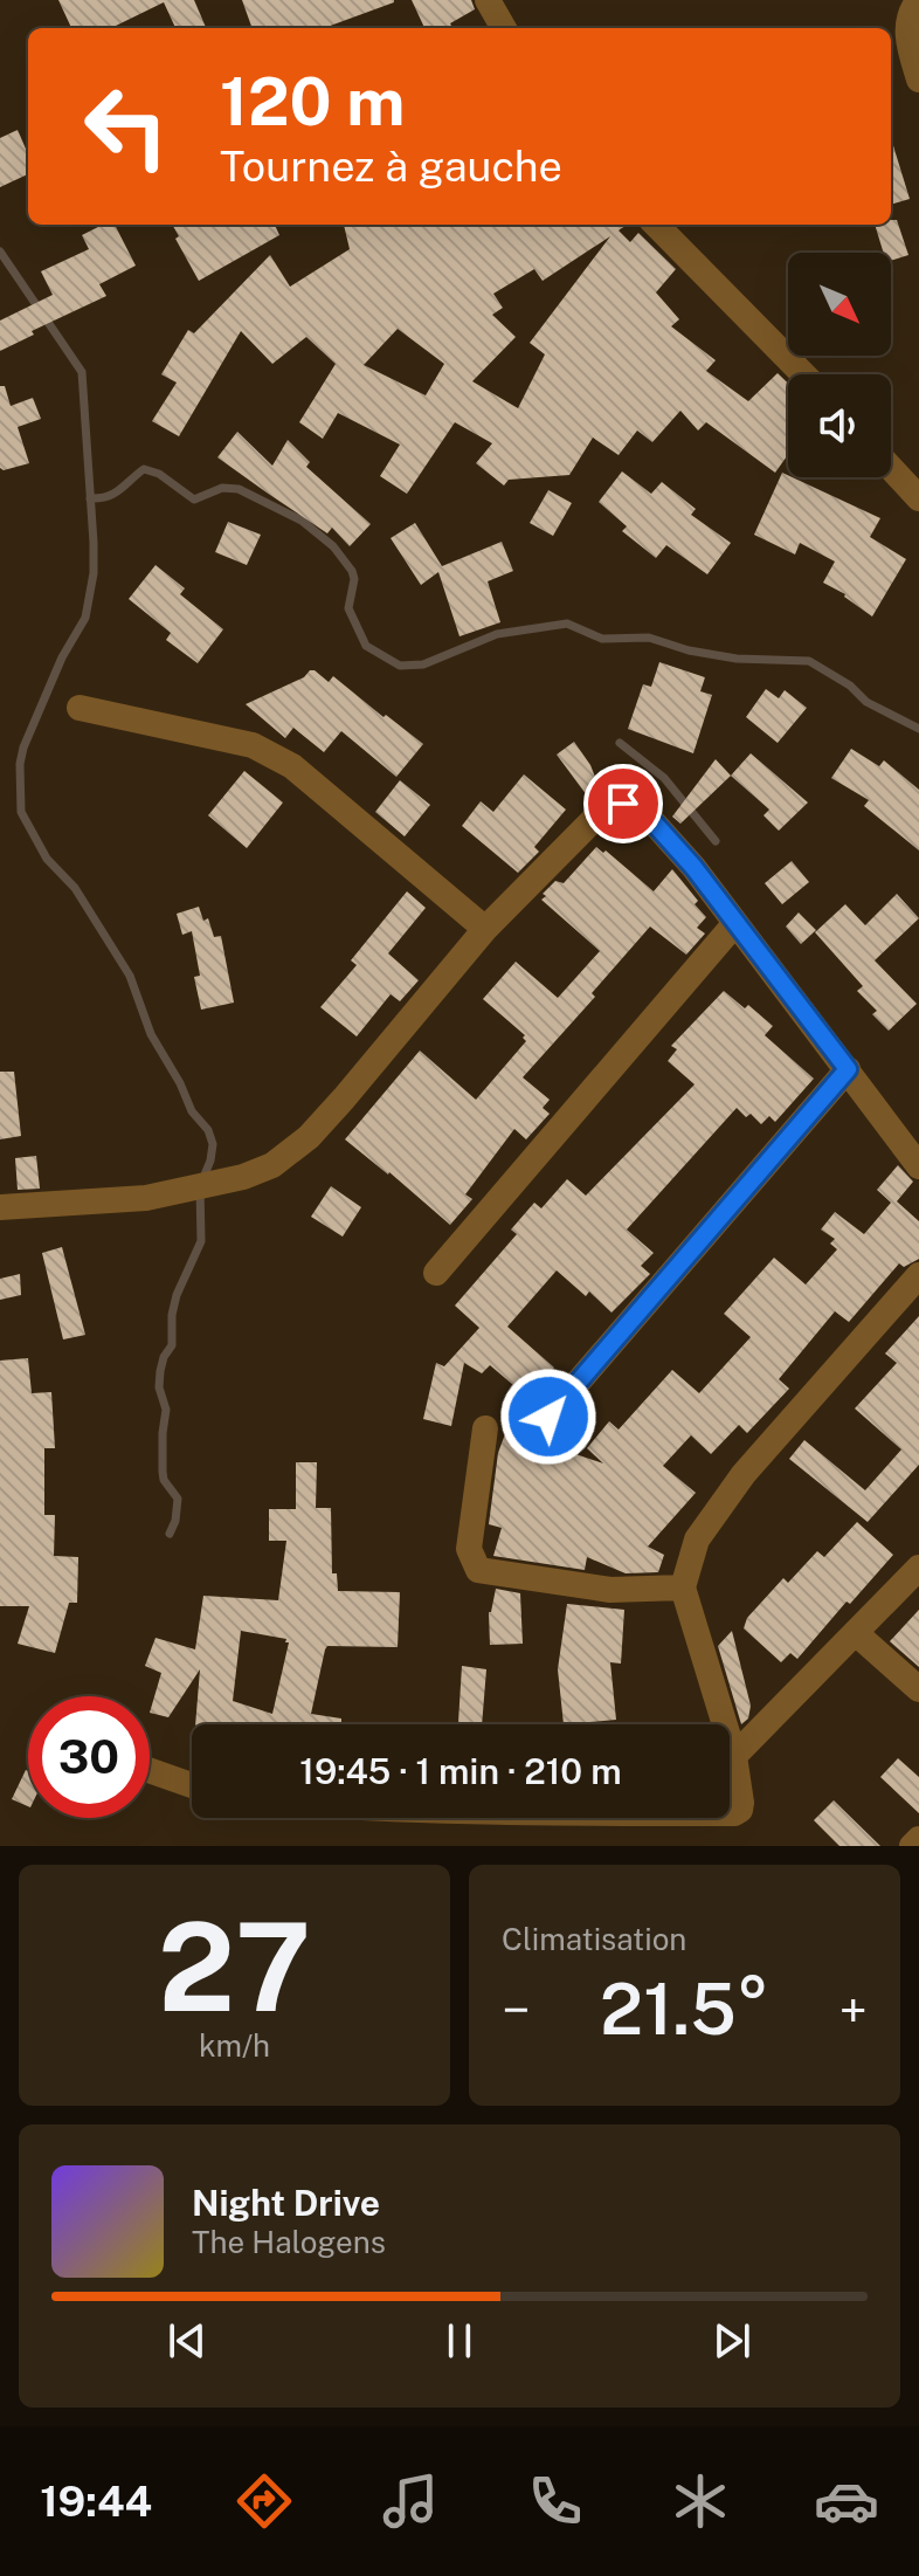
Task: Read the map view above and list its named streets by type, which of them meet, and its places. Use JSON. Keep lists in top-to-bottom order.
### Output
{
  "north": "bottom right",
  "page": {
    "turn": ["120 m", "Tournez à gauche"],
    "limit": "30",
    "trip": "19:45 · 1 min · 210 m",
    "tile": [
      ["27", "km/h"],
      "Climatisation"
    ],
    "heat": ["−", "21.5°", "+"],
    "song": ["Night Drive", "The Halogens"],
    "tabs": "19:44"
  }
}
